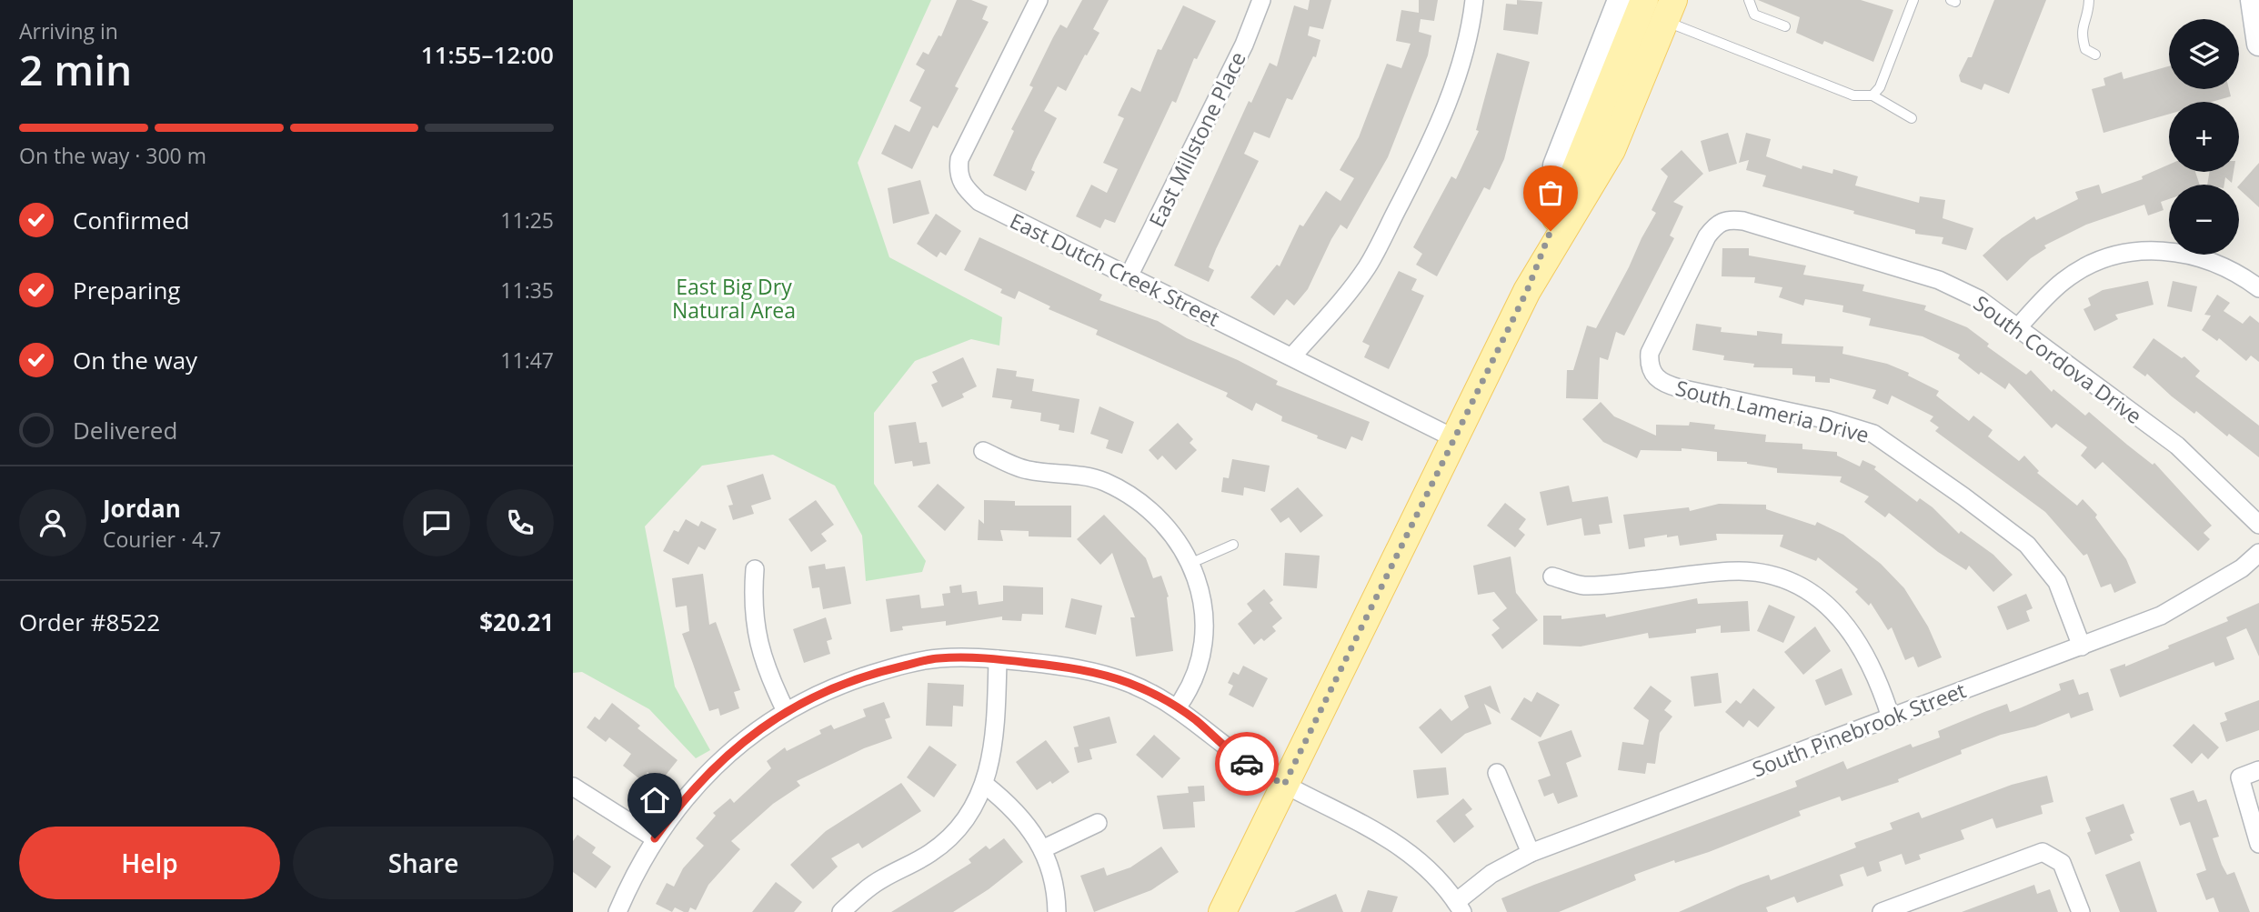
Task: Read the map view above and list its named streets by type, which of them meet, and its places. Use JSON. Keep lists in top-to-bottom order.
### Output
{
  "streets": {
    "street": [
      "East Millstone Place",
      "East Dutch Creek Street",
      "South Cordova Drive",
      "South Lameria Drive",
      "South Pinebrook Street"
    ]
  },
  "crossings": [
    ["East Millstone Place", "East Dutch Creek Street"],
    ["South Cordova Drive", "South Lameria Drive"],
    ["South Lameria Drive", "South Pinebrook Street"]
  ],
  "parks": ["East Big Dry Natural Area"],
  "page": {
    "heading": ["2 min", "Arriving in", "11:55–12:00"],
    "panel": [
      "Jordan",
      "Courier · 4.7",
      "Order #8522",
      "$20.21"
    ],
    "map_buttons": ["+", "−"],
    "bar": "On the way · 300 m",
    "list": [
      ["Confirmed", "11:25"],
      ["Preparing", "11:35"],
      ["On the way", "11:47"],
      "Delivered"
    ],
    "buttons": ["Help", "Share"]
  }
}
